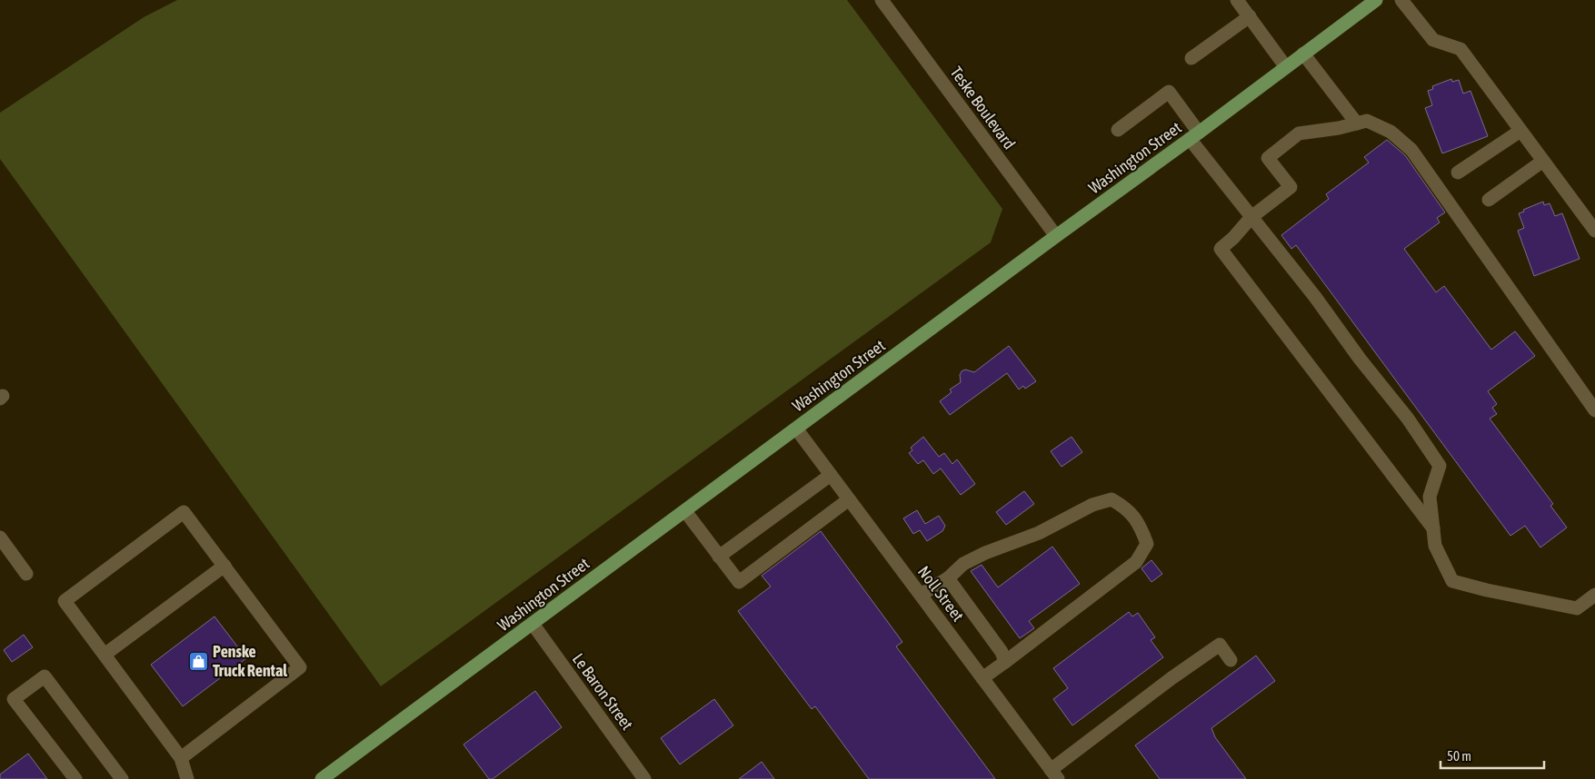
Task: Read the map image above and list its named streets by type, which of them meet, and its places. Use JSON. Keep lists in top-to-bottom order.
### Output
{
  "streets": {
    "main road": ["Washington Street"],
    "street": ["Teske Boulevard", "Noll Street", "Le Baron Street"]
  },
  "crossings": [
    ["Teske Boulevard", "Washington Street"],
    ["Washington Street", "Noll Street"],
    ["Washington Street", "Le Baron Street"]
  ],
  "places": {
    "shop": ["Penske Truck Rental"]
  },
  "scale_bar": "50 m"
}
